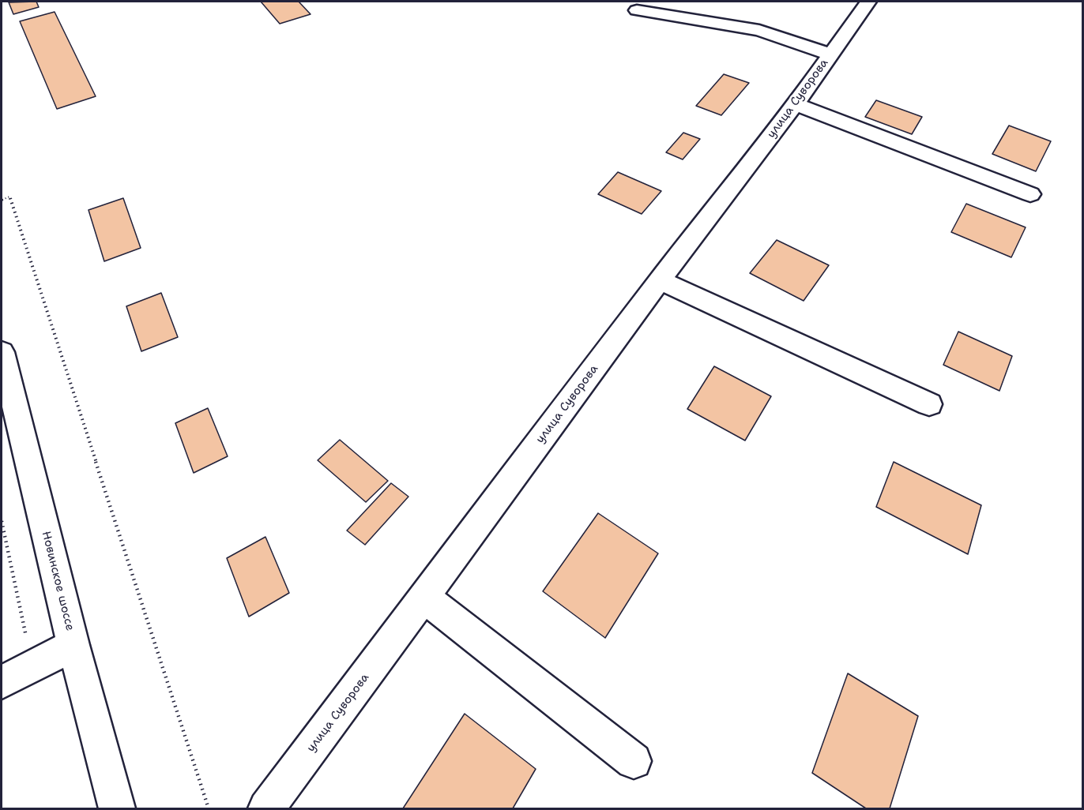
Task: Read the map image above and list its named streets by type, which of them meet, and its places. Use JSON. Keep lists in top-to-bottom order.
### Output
{
  "streets": {
    "street": ["улица Суворова", "Новинское шоссе"]
  }
}
